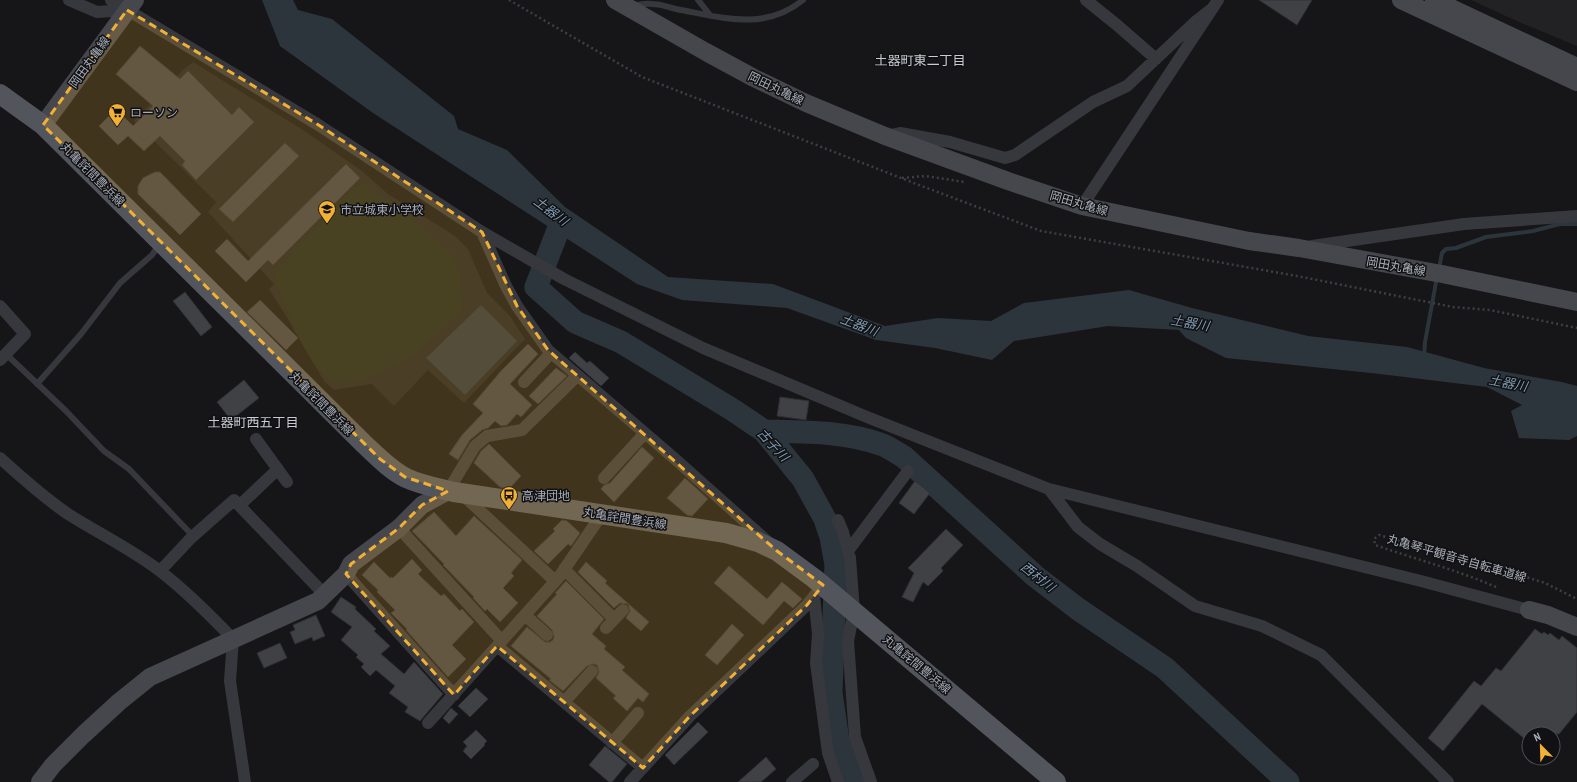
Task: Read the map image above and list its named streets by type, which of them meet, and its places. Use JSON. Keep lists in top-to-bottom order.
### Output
{
  "streets": {
    "main road": ["岡田丸亀線", "丸亀詫間豊浜線"],
    "path": ["丸亀琴平観音寺自転車道線"]
  },
  "crossings": [
    ["岡田丸亀線", "丸亀詫間豊浜線"]
  ],
  "districts": ["土器町東二丁目", "土器町西五丁目"],
  "water": ["土器川", "古子川", "西村川"],
  "places": {
    "supermarket": ["ローソン"],
    "school or university": ["市立城東小学校"],
    "bus stop": ["高津団地"]
  },
  "north": "top left"
}
